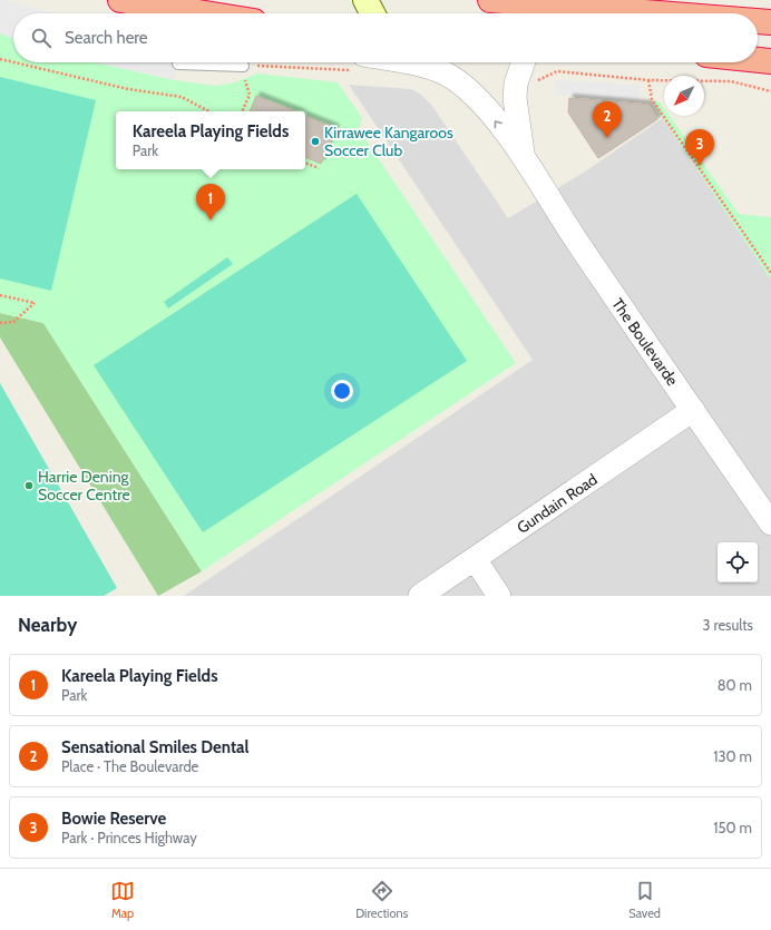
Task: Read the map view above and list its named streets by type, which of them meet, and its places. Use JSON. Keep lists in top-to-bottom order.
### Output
{
  "streets": {
    "street": ["The Boulevarde", "Gundain Road"]
  },
  "crossings": [
    ["The Boulevarde", "Gundain Road"]
  ],
  "places": ["Kirrawee Kangaroos Soccer Club", "Harrie Dening Soccer Centre"],
  "north": "bottom left",
  "page": {
    "search": "Search here",
    "pins": ["2", "3", "1"],
    "popup": ["Kareela Playing Fields", "Park"],
    "heading": ["Nearby", "3 results"],
    "list": [
      {
        "mark": "1",
        "name": "Kareela Playing Fields",
        "note": "Park",
        "value": "80 m"
      },
      {
        "mark": "2",
        "name": "Sensational Smiles Dental",
        "note": "Place · The Boulevarde",
        "value": "130 m"
      },
      {
        "mark": "3",
        "name": "Bowie Reserve",
        "note": "Park · Princes Highway",
        "value": "150 m"
      }
    ],
    "nav": ["Map", "Directions", "Saved"]
  }
}
